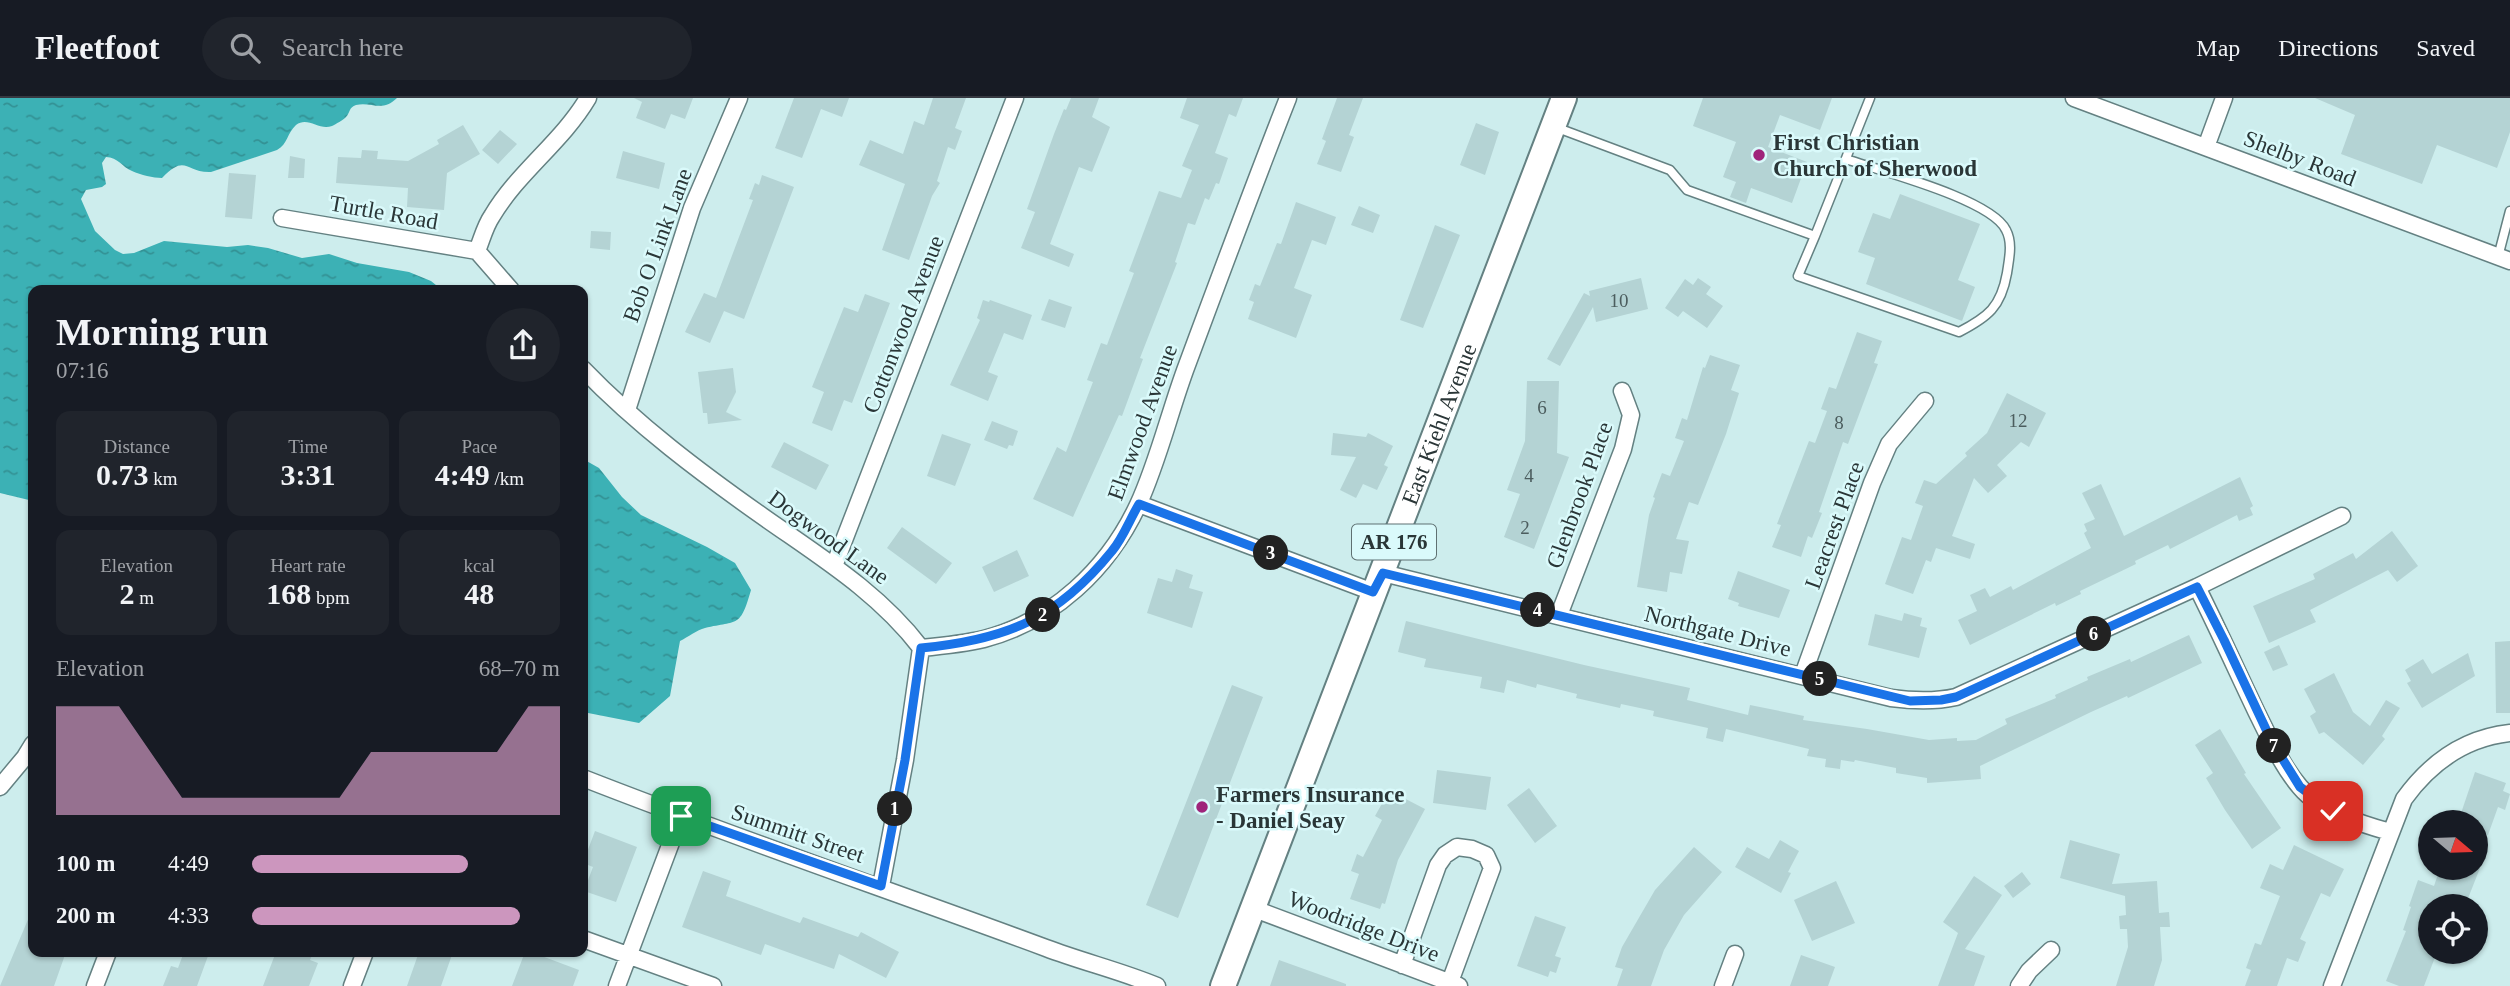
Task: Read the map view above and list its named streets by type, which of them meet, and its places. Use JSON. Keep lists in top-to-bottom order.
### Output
{
  "streets": {
    "main road": ["East Kiehl Avenue", "AR 176"],
    "street": [
      "Shelby Road",
      "Turtle Road",
      "Bob O Link Lane",
      "Cottonwood Avenue",
      "Elmwood Avenue",
      "Glenbrook Place",
      "Leacrest Place",
      "Dogwood Lane",
      "Northgate Drive",
      "Summitt Street",
      "Woodridge Drive"
    ]
  },
  "crossings": [
    ["Bob O Link Lane", "Dogwood Lane"],
    ["Cottonwood Avenue", "Dogwood Lane"],
    ["Elmwood Avenue", "Dogwood Lane"],
    ["Elmwood Avenue", "Northgate Drive"],
    ["East Kiehl Avenue", "Northgate Drive"],
    ["East Kiehl Avenue", "Woodridge Drive"],
    ["Glenbrook Place", "Northgate Drive"],
    ["Leacrest Place", "Northgate Drive"]
  ],
  "places": ["First Christian Church of Sherwood", "Farmers Insurance - Daniel Seay"],
  "house_numbers": [
    "10",
    "6",
    "12",
    "8",
    "4",
    "2"
  ],
  "north": "right",
  "page": {
    "header": "Fleetfoot",
    "search": "Search here",
    "nav": ["Map", "Directions", "Saved"],
    "heading": ["Morning run", "07:16"],
    "stats": [
      ["Distance", "0.73 km"],
      ["Time", "3:31"],
      ["Pace", "4:49 /km"],
      ["Elevation", "2 m"],
      ["Heart rate", "168 bpm"],
      ["kcal", "48"]
    ],
    "pins": [
      "3",
      "4",
      "2",
      "6",
      "5",
      "7",
      "1"
    ],
    "chart": ["Elevation", "68–70 m"],
    "list": [
      {
        "name": "100 m",
        "note": "4:49"
      },
      {
        "name": "200 m",
        "note": "4:33"
      }
    ]
  }
}
